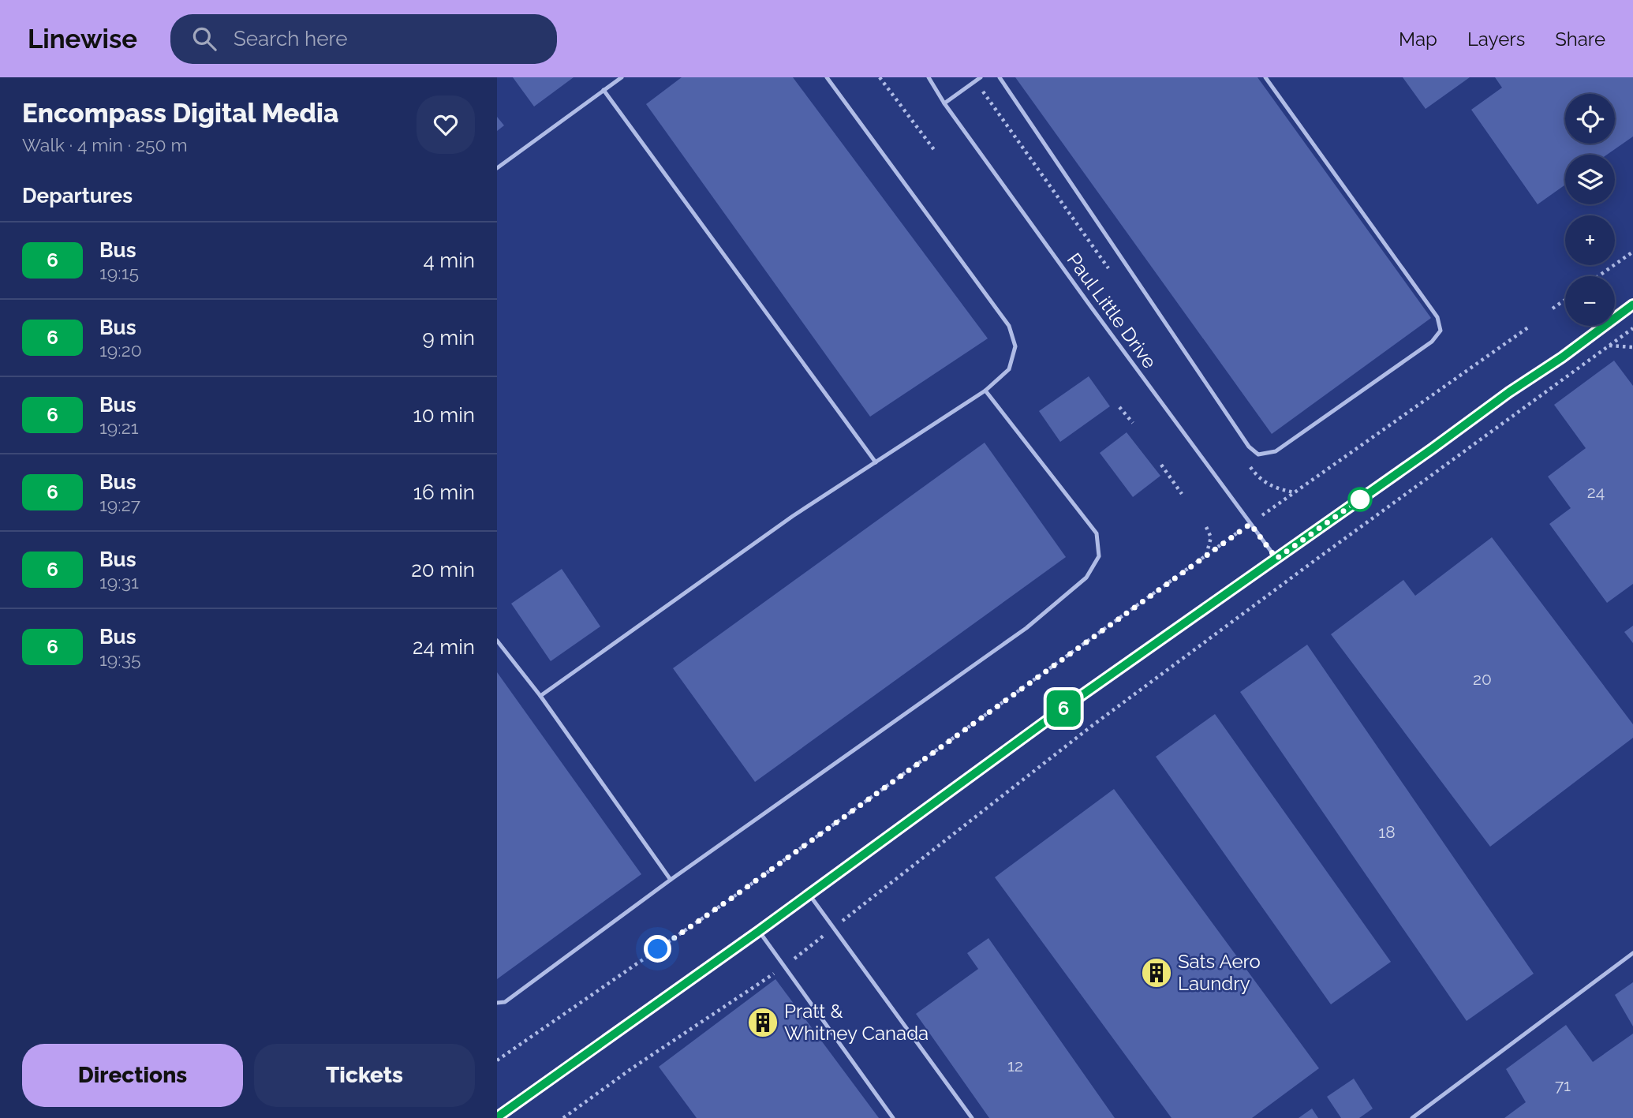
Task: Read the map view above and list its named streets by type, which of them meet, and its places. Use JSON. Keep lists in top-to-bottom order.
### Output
{
  "streets": {
    "lane": ["Paul Little Drive"]
  },
  "places": {
    "building": ["Sats Aero Laundry", "Pratt & Whitney Canada"]
  },
  "lines": ["bus line 6"],
  "house_numbers": [
    "24",
    "20",
    "18",
    "12",
    "71"
  ],
  "page": {
    "header": "Linewise",
    "search": "Search here",
    "nav": ["Map", "Layers", "Share"],
    "heading": [
      ["Encompass Digital Media", "Walk · 4 min · 250 m"],
      "Departures"
    ],
    "on_map": "6",
    "map_buttons": ["+", "−"],
    "list": [
      {
        "mark": "6",
        "name": "Bus",
        "note": "19:15",
        "value": "4 min"
      },
      {
        "mark": "6",
        "name": "Bus",
        "note": "19:20",
        "value": "9 min"
      },
      {
        "mark": "6",
        "name": "Bus",
        "note": "19:21",
        "value": "10 min"
      },
      {
        "mark": "6",
        "name": "Bus",
        "note": "19:27",
        "value": "16 min"
      },
      {
        "mark": "6",
        "name": "Bus",
        "note": "19:31",
        "value": "20 min"
      },
      {
        "mark": "6",
        "name": "Bus",
        "note": "19:35",
        "value": "24 min"
      }
    ],
    "buttons": ["Directions", "Tickets"]
  }
}
